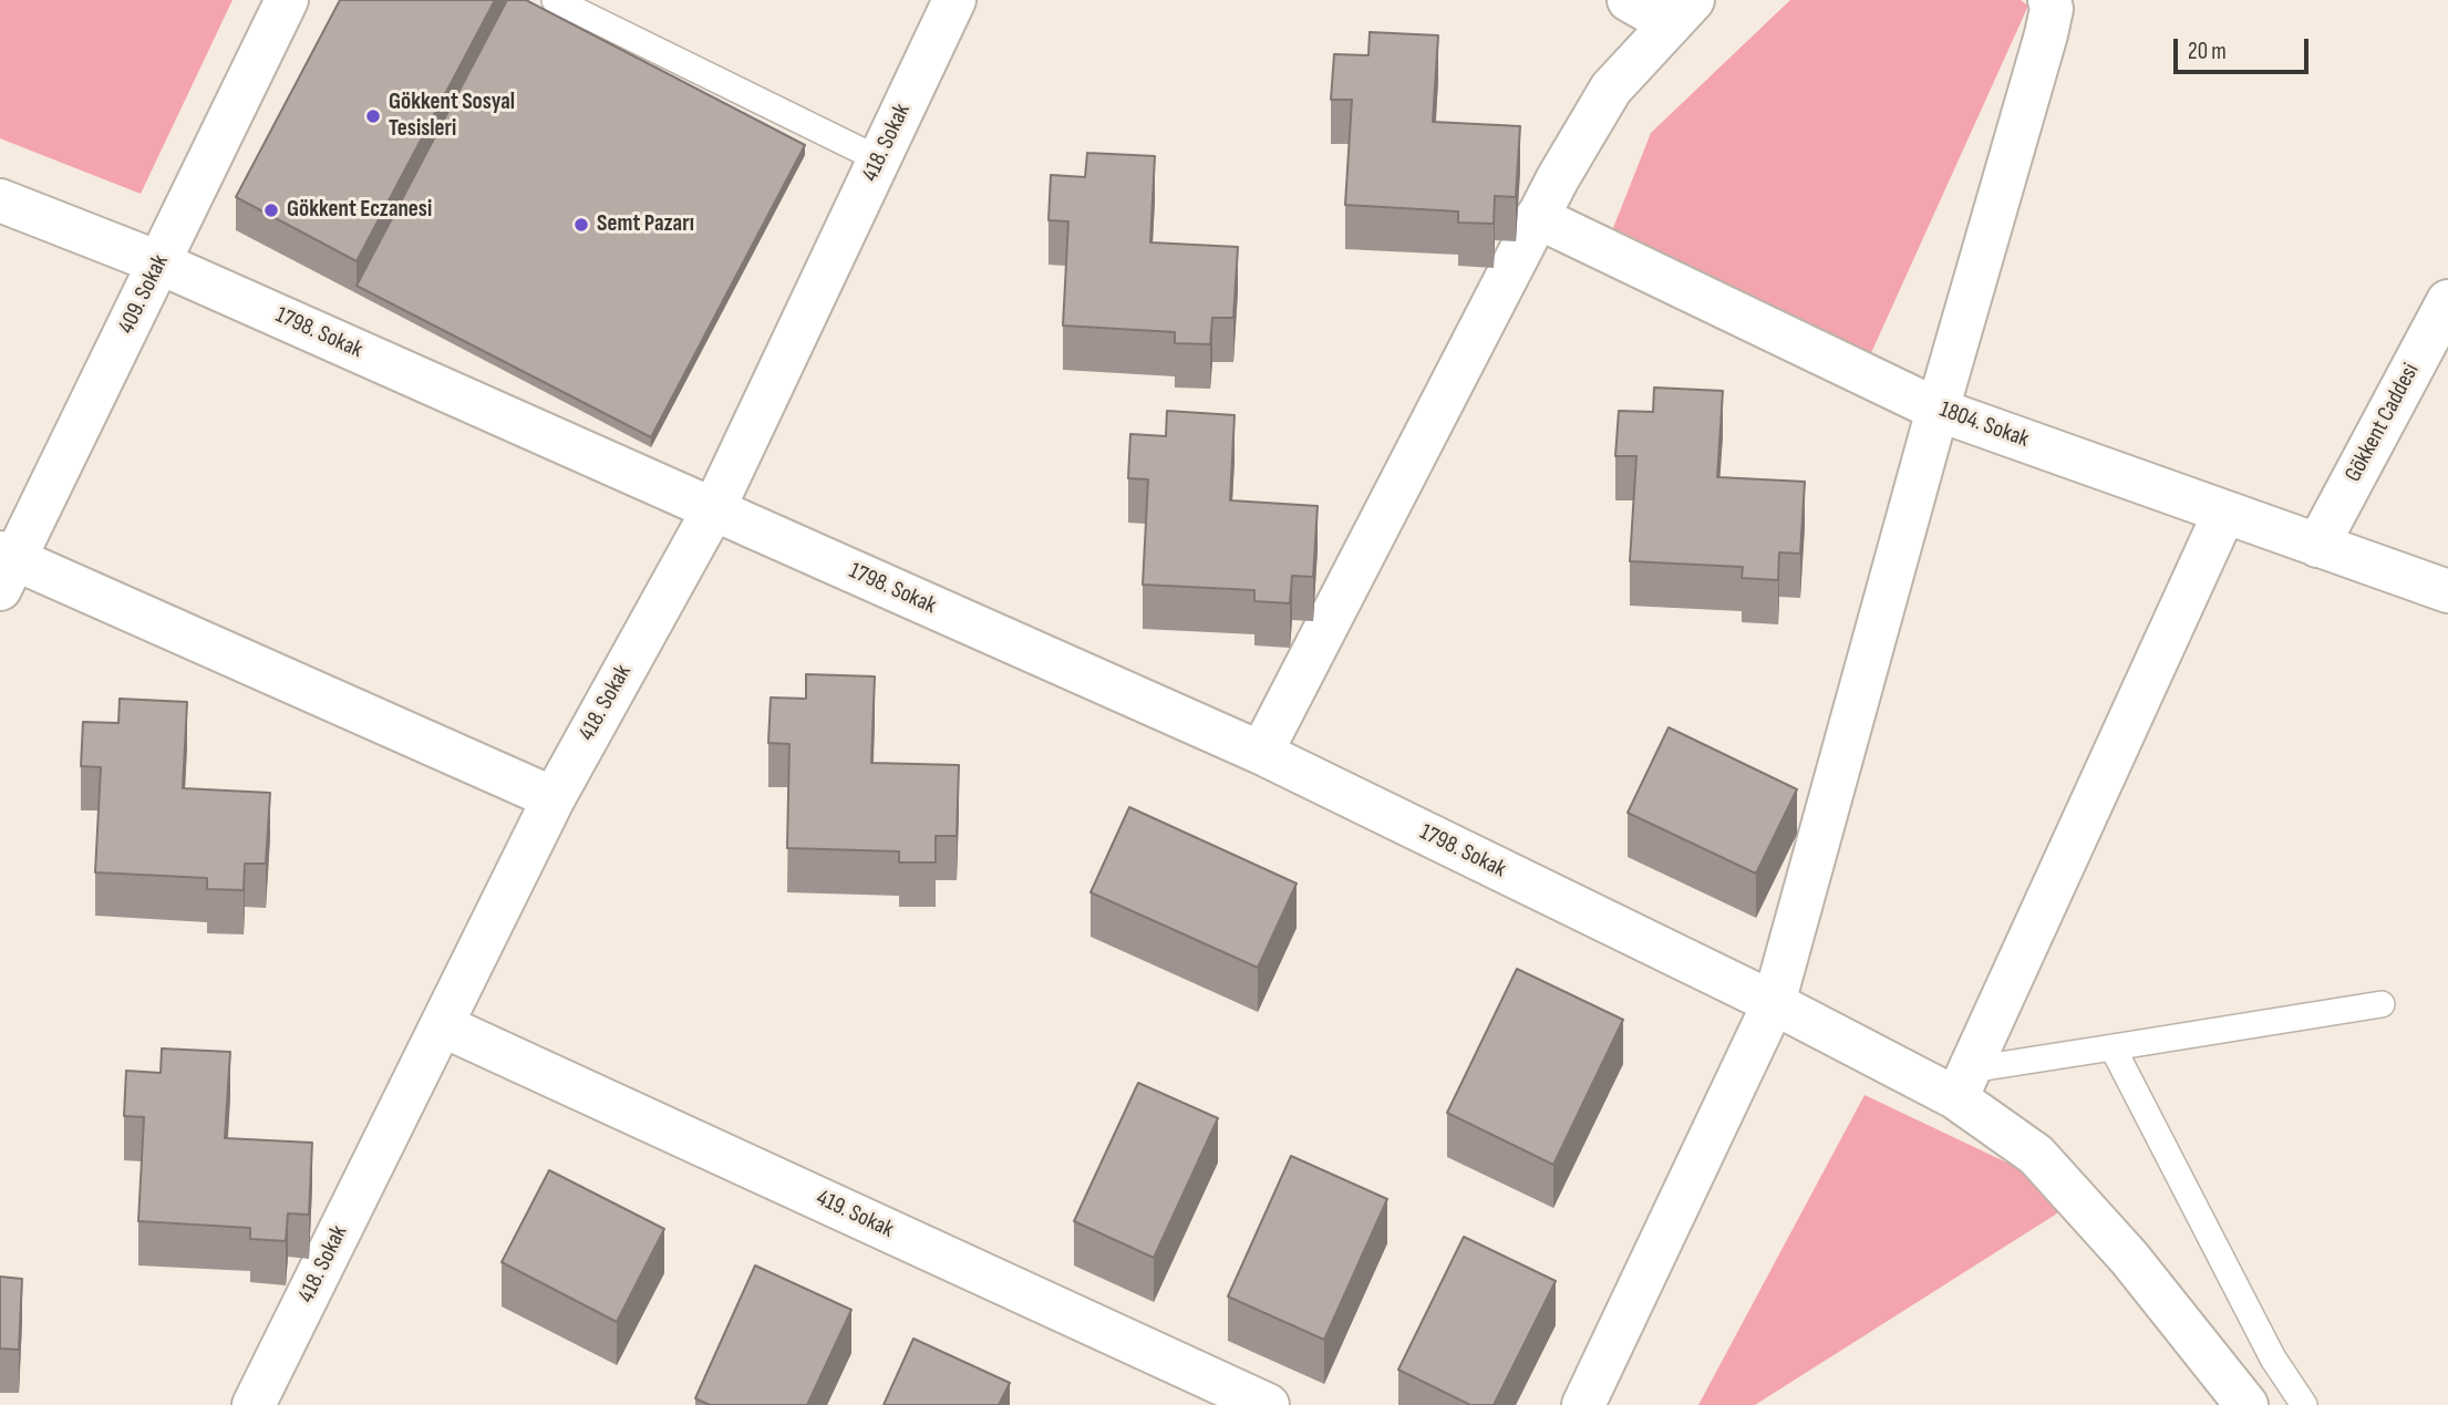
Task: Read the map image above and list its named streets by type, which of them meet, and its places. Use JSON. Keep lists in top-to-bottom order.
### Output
{
  "streets": {
    "street": [
      "418. Sokak",
      "409. Sokak",
      "1798. Sokak",
      "Gökkent Caddesi",
      "1804. Sokak",
      "419. Sokak"
    ]
  },
  "crossings": [
    ["418. Sokak", "1798. Sokak"],
    ["418. Sokak", "419. Sokak"],
    ["409. Sokak", "1798. Sokak"],
    ["Gökkent Caddesi", "1804. Sokak"]
  ],
  "places": ["Gökkent Sosyal Tesisleri", "Gökkent Eczanesi", "Semt Pazarı"],
  "scale_bar": "20 m"
}
